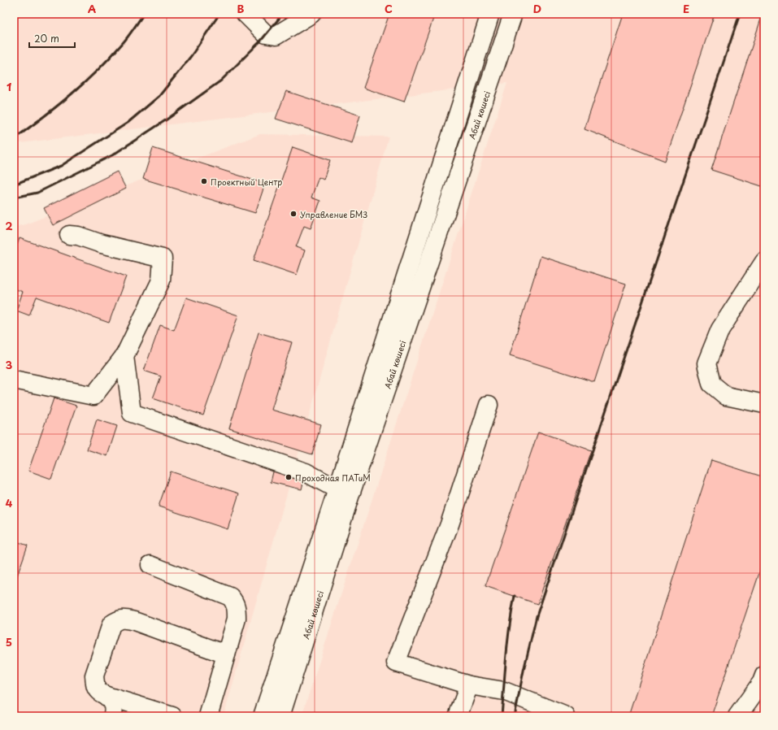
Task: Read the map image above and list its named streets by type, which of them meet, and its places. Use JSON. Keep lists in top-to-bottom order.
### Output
{
  "streets": {
    "street": ["Абай көшесі"]
  },
  "places": ["Проектный Центр", "Управление БМЗ", "Проходная ПАТиМ"],
  "scale_bar": "20 m",
  "grid": {
    "columns": [
      "A",
      "B",
      "C",
      "D",
      "E"
    ],
    "rows": [
      "1",
      "2",
      "3",
      "4",
      "5"
    ]
  }
}
